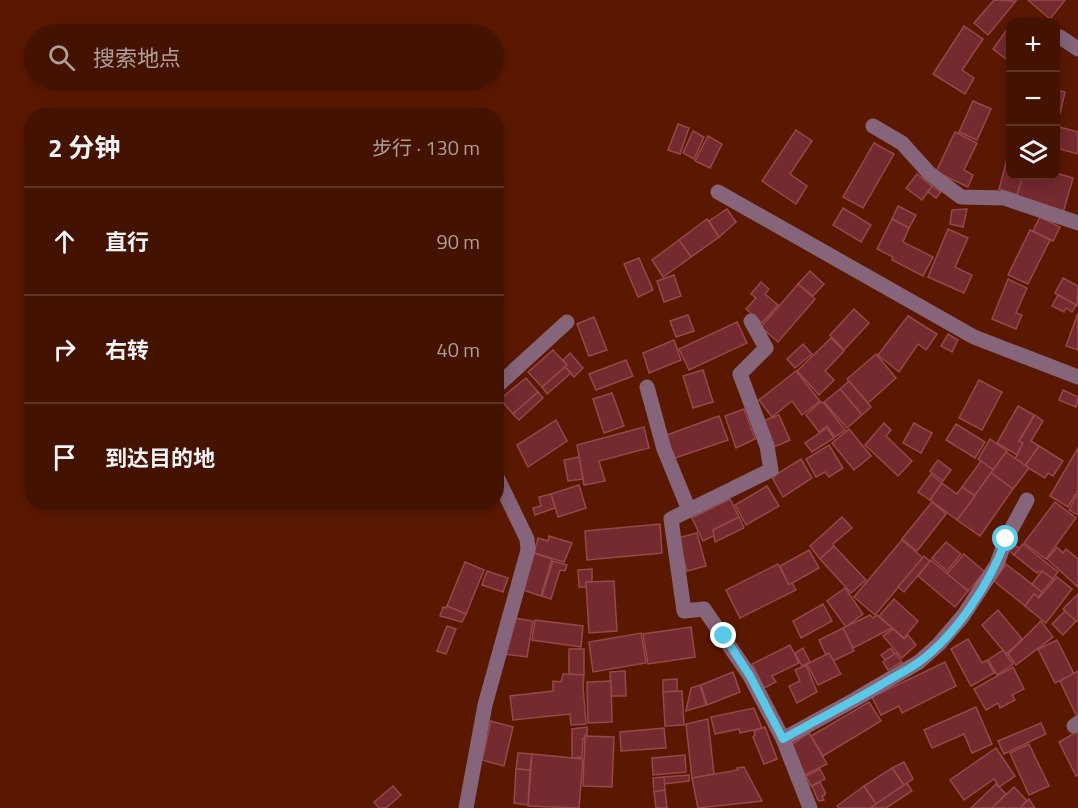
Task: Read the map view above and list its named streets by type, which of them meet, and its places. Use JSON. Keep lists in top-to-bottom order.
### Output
{
  "page": {
    "map_buttons": ["+", "−"],
    "search": "搜索地点",
    "heading": ["2 分钟", "步行 · 130 m"],
    "list": [
      ["直行", "90 m"],
      ["右转", "40 m"],
      "到达目的地"
    ]
  }
}
